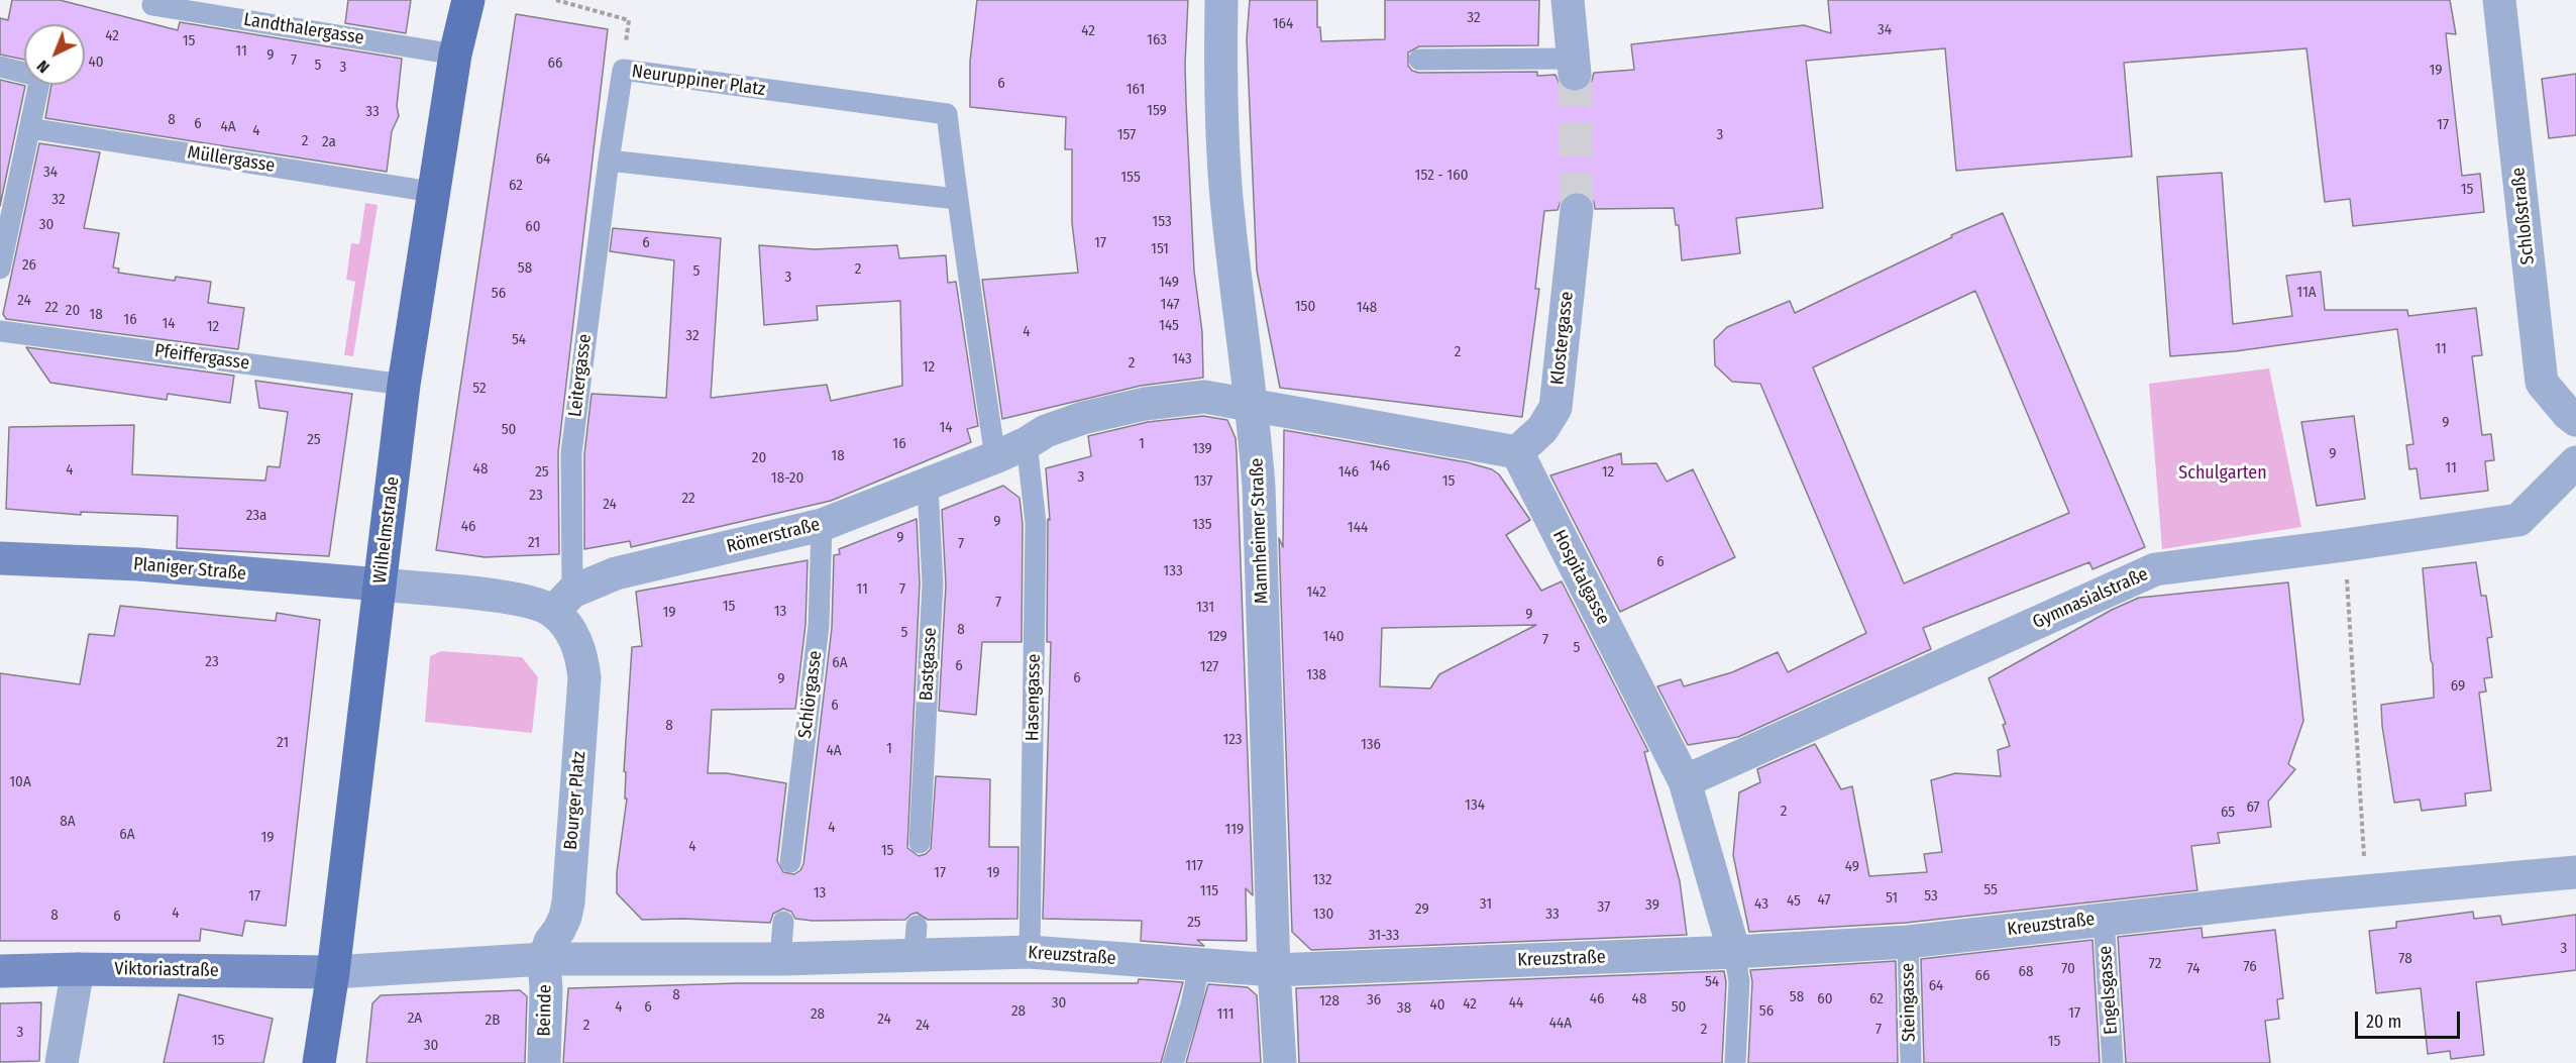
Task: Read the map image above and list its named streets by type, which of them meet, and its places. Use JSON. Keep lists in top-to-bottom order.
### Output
{
  "streets": {
    "main road": ["Wilhelmstraße"],
    "street": [
      "Schloßstraße",
      "Klostergasse",
      "Mannheimer Straße",
      "Römerstraße",
      "Planiger Straße",
      "Hospitalgasse",
      "Gymnasialstraße",
      "Bourger Platz",
      "Kreuzstraße",
      "Viktoriastraße",
      "Beinde"
    ],
    "lane": [
      "Landthalergasse",
      "Neuruppiner Platz",
      "Müllergasse",
      "Pfeiffergasse",
      "Leitergasse",
      "Bastgasse",
      "Schlörgasse",
      "Hasengasse",
      "Engelsgasse",
      "Steingasse"
    ]
  },
  "crossings": [
    ["Landthalergasse", "Wilhelmstraße"],
    ["Neuruppiner Platz", "Leitergasse"],
    ["Müllergasse", "Wilhelmstraße"],
    ["Klostergasse", "Hospitalgasse"],
    ["Pfeiffergasse", "Wilhelmstraße"],
    ["Leitergasse", "Römerstraße"],
    ["Leitergasse", "Bourger Platz"],
    ["Wilhelmstraße", "Planiger Straße"],
    ["Wilhelmstraße", "Bourger Platz"],
    ["Wilhelmstraße", "Viktoriastraße"],
    ["Mannheimer Straße", "Römerstraße"],
    ["Mannheimer Straße", "Kreuzstraße"],
    ["Römerstraße", "Bastgasse"],
    ["Römerstraße", "Schlörgasse"],
    ["Römerstraße", "Hasengasse"],
    ["Römerstraße", "Bourger Platz"],
    ["Planiger Straße", "Bourger Platz"],
    ["Hospitalgasse", "Gymnasialstraße"],
    ["Hospitalgasse", "Kreuzstraße"],
    ["Hasengasse", "Kreuzstraße"],
    ["Bourger Platz", "Kreuzstraße"],
    ["Bourger Platz", "Beinde"],
    ["Kreuzstraße", "Engelsgasse"],
    ["Kreuzstraße", "Steingasse"],
    ["Kreuzstraße", "Beinde"]
  ],
  "parks": ["Schulgarten"],
  "house_numbers": [
    "32",
    "164",
    "34",
    "42",
    "42",
    "163",
    "15",
    "11",
    "9",
    "7",
    "40",
    "66",
    "5",
    "3",
    "19",
    "6",
    "161",
    "159",
    "33",
    "8",
    "6",
    "17",
    "4A",
    "4",
    "157",
    "3",
    "2",
    "2a",
    "64",
    "34",
    "152 - 160",
    "155",
    "62",
    "15",
    "32",
    "153",
    "30",
    "60",
    "6",
    "17",
    "151",
    "26",
    "58",
    "2",
    "5",
    "3",
    "149",
    "11A",
    "56",
    "24",
    "147",
    "150",
    "22",
    "148",
    "20",
    "18",
    "16",
    "14",
    "145",
    "12",
    "4",
    "32",
    "54",
    "11",
    "2",
    "143",
    "2",
    "12",
    "52",
    "9",
    "14",
    "50",
    "25",
    "16",
    "1",
    "139",
    "9",
    "18",
    "20",
    "146",
    "11",
    "48",
    "4",
    "25",
    "146",
    "12",
    "3",
    "18-20",
    "137",
    "15",
    "23",
    "22",
    "24",
    "23a",
    "9",
    "135",
    "46",
    "144",
    "9",
    "21",
    "7",
    "6",
    "133",
    "11",
    "7",
    "142",
    "7",
    "15",
    "131",
    "13",
    "19",
    "9",
    "8",
    "5",
    "129",
    "140",
    "7",
    "5",
    "23",
    "6A",
    "6",
    "127",
    "138",
    "6",
    "9",
    "69",
    "6",
    "8",
    "123",
    "21",
    "136",
    "1",
    "4A",
    "10A",
    "134",
    "67",
    "2",
    "65",
    "8A",
    "4",
    "119",
    "6A",
    "19",
    "4",
    "15",
    "117",
    "49",
    "17",
    "19",
    "132",
    "55",
    "115",
    "13",
    "17",
    "53",
    "51",
    "47",
    "45",
    "31",
    "43",
    "39",
    "37",
    "29",
    "4",
    "130",
    "33",
    "8",
    "6",
    "25",
    "31-33",
    "3",
    "78",
    "72",
    "76",
    "70",
    "74",
    "68",
    "66",
    "54",
    "64",
    "8",
    "58",
    "46",
    "48",
    "60",
    "62",
    "36",
    "128",
    "30",
    "44",
    "42",
    "40",
    "4",
    "6",
    "50",
    "38",
    "28",
    "56",
    "17",
    "28",
    "111",
    "2A",
    "24",
    "2B",
    "44A",
    "2",
    "24",
    "2",
    "7",
    "3",
    "15",
    "15",
    "30"
  ],
  "scale_bar": "20 m",
  "north": "bottom left"
}
